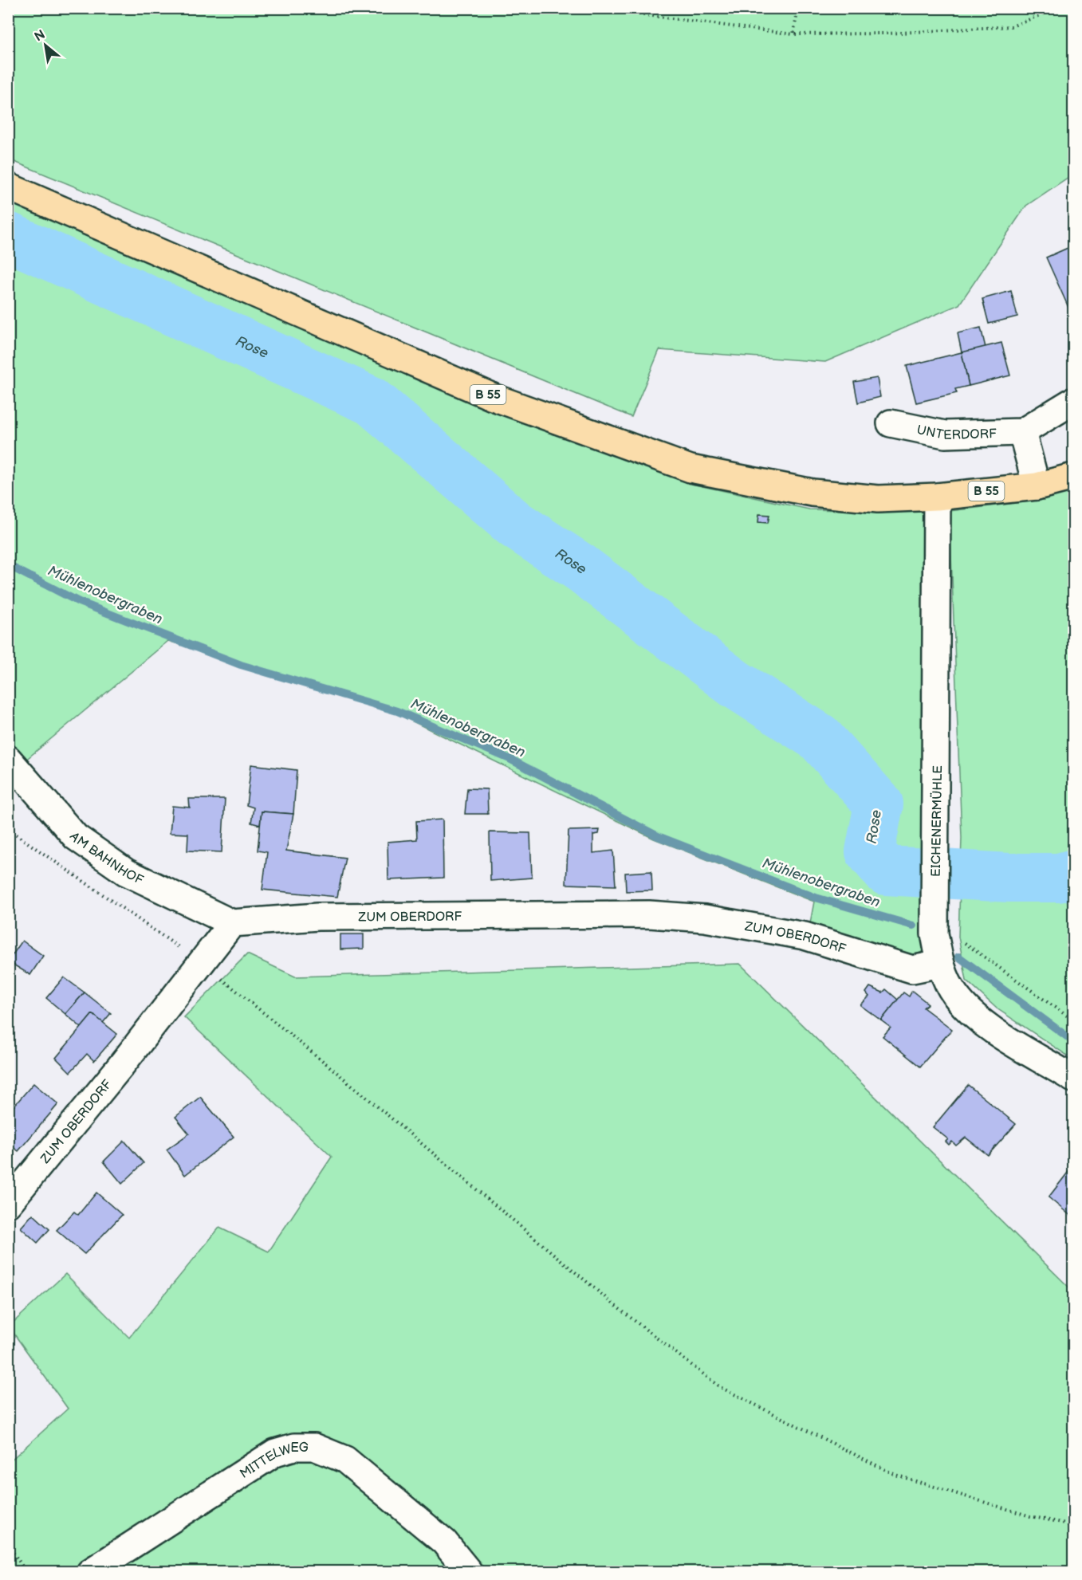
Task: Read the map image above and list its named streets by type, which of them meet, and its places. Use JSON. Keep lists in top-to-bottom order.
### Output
{
  "streets": {
    "main road": ["B 55"],
    "street": [
      "UNTERDORF",
      "EICHENERMÜHLE",
      "AM BAHNHOF",
      "ZUM OBERDORF",
      "MITTELWEG"
    ]
  },
  "crossings": [
    ["B 55", "EICHENERMÜHLE"],
    ["EICHENERMÜHLE", "ZUM OBERDORF"],
    ["AM BAHNHOF", "ZUM OBERDORF"]
  ],
  "water": ["Rose", "Mühlenobergraben"],
  "north": "top left"
}
